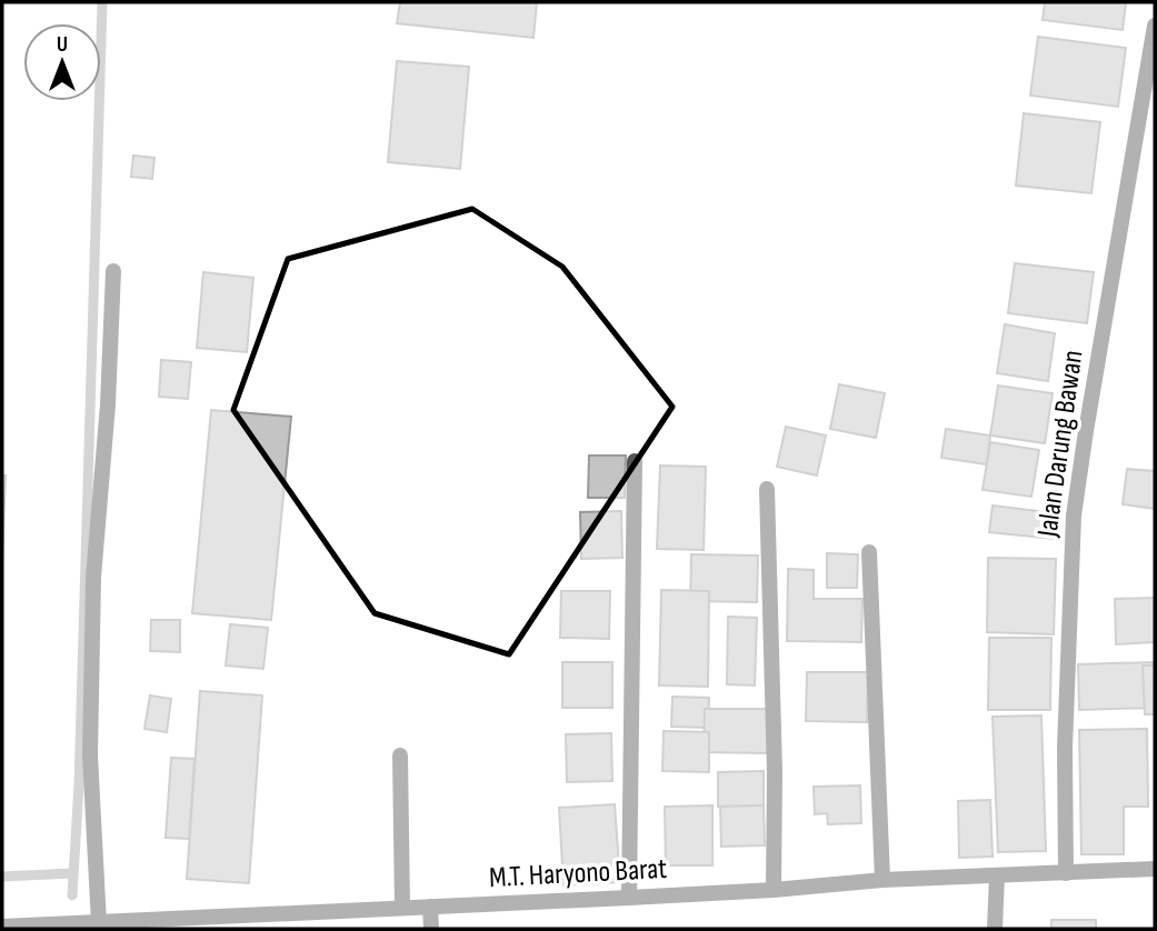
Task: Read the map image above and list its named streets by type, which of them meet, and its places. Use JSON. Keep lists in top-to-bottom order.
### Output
{
  "streets": {
    "street": ["Jalan Darung Bawan", "M.T. Haryono Barat"]
  },
  "crossings": [
    ["Jalan Darung Bawan", "M.T. Haryono Barat"]
  ],
  "north": "top"
}
